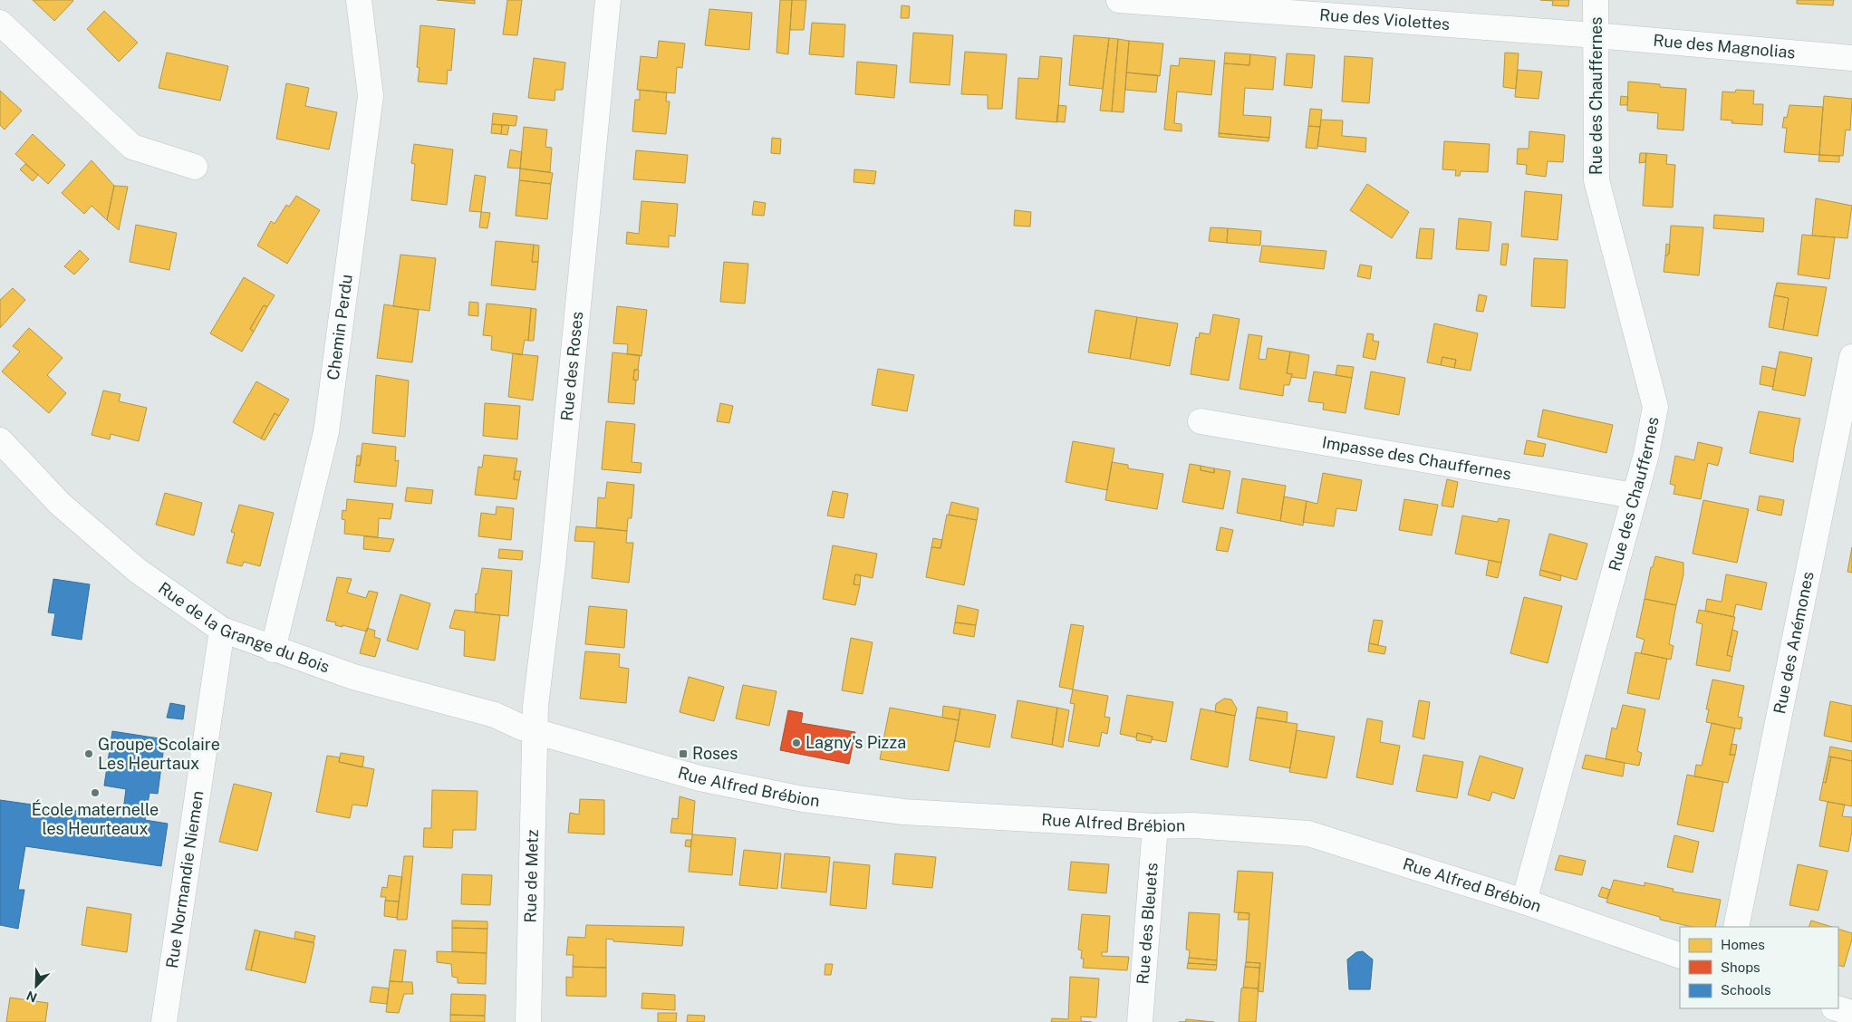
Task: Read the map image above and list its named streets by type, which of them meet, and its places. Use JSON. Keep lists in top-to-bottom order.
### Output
{
  "streets": {
    "street": [
      "Rue des Violettes",
      "Rue des Magnolias",
      "Rue des Chauffernes",
      "Chemin Perdu",
      "Rue des Roses",
      "Impasse des Chauffernes",
      "Rue de la Grange du Bois",
      "Rue des Anémones",
      "Rue Alfred Brébion",
      "Rue de Metz",
      "Rue Normandie Niemen",
      "Rue des Bleuets"
    ]
  },
  "crossings": [
    ["Rue des Violettes", "Rue des Magnolias"],
    ["Rue des Violettes", "Rue des Chauffernes"],
    ["Rue des Magnolias", "Rue des Chauffernes"],
    ["Rue des Chauffernes", "Impasse des Chauffernes"],
    ["Rue des Chauffernes", "Rue Alfred Brébion"],
    ["Chemin Perdu", "Rue de la Grange du Bois"],
    ["Rue des Roses", "Rue de la Grange du Bois"],
    ["Rue des Roses", "Rue Alfred Brébion"],
    ["Rue des Roses", "Rue de Metz"],
    ["Rue de la Grange du Bois", "Rue Alfred Brébion"],
    ["Rue de la Grange du Bois", "Rue de Metz"],
    ["Rue de la Grange du Bois", "Rue Normandie Niemen"],
    ["Rue Alfred Brébion", "Rue de Metz"],
    ["Rue Alfred Brébion", "Rue des Bleuets"]
  ],
  "places": {
    "other": ["Lagny's Pizza", "Groupe Scolaire Les Heurtaux", "École maternelle les Heurteaux"],
    "transit": ["Roses"]
  },
  "legend": ["Homes", "Shops", "Schools"],
  "north": "bottom left"
}
